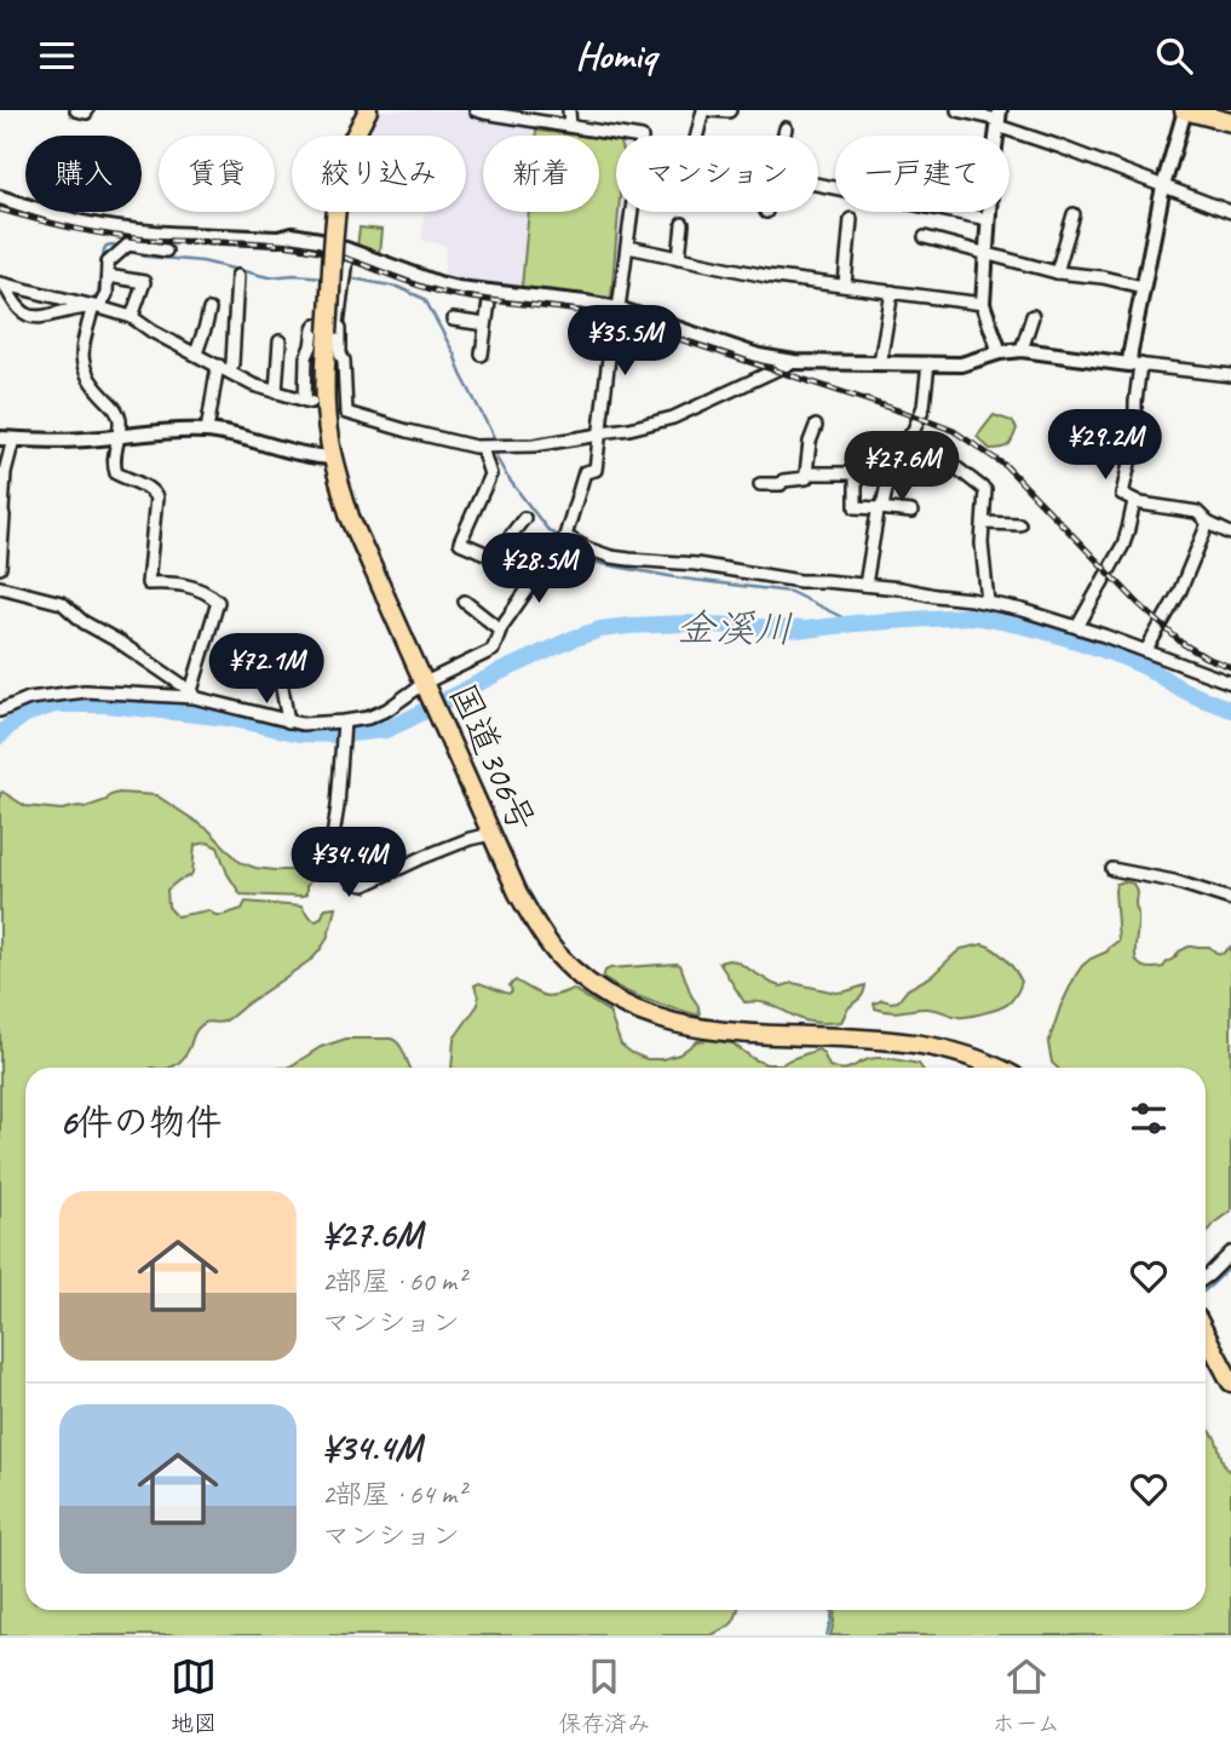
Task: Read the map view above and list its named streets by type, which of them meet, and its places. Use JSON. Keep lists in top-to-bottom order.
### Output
{
  "streets": {
    "highway": ["国道306号"]
  },
  "water": ["金溪川"],
  "page": {
    "header": "Homiq",
    "chip": [
      "購入",
      "賃貸",
      "絞り込み",
      "新着",
      "マンション",
      "一戸建て"
    ],
    "price": [
      "¥35.5M",
      "¥29.2M",
      "¥27.6M",
      "¥28.5M",
      "¥72.1M",
      "¥34.4M"
    ],
    "heading": "6件の物件",
    "list": [
      {
        "name": "¥27.6M",
        "note": "2部屋 · 60 m² · マンション"
      },
      {
        "name": "¥34.4M",
        "note": "2部屋 · 64 m² · マンション"
      }
    ],
    "tabs": ["地図", "保存済み", "ホーム"]
  }
}
